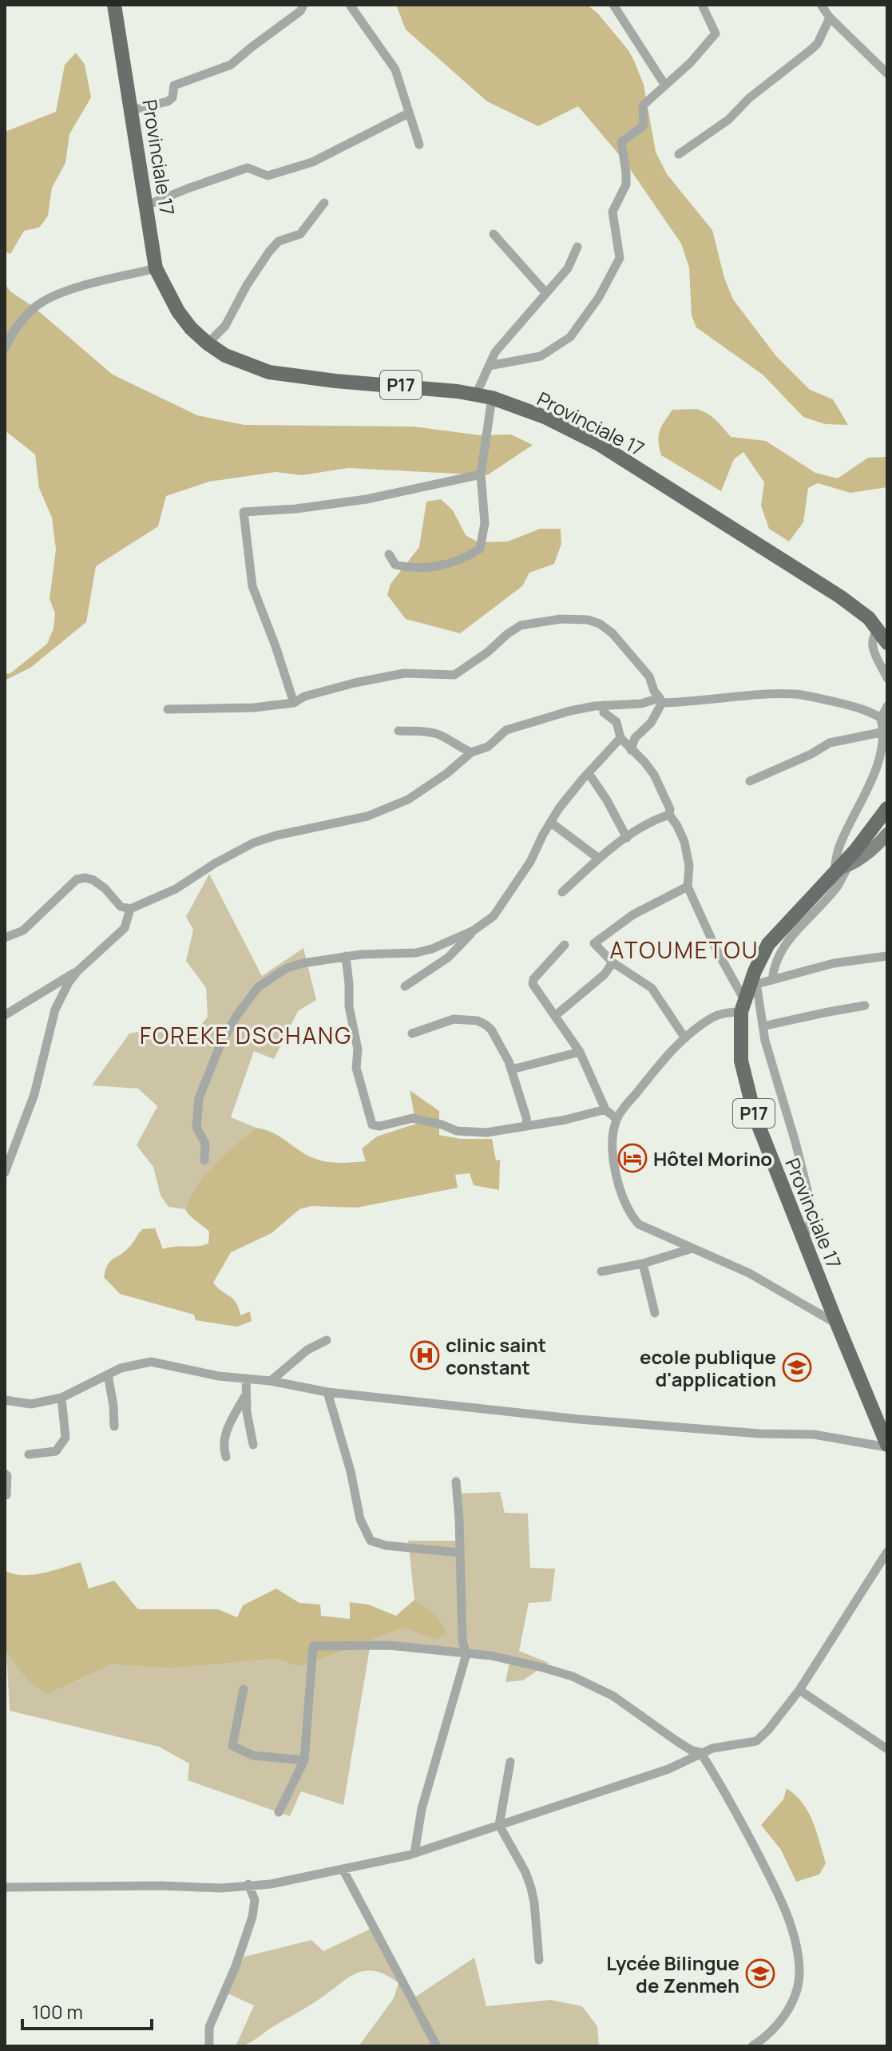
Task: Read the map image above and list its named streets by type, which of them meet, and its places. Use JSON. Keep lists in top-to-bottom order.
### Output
{
  "streets": {
    "main road": ["Provinciale 17", "P17"]
  },
  "districts": ["ATOUMETOU", "FOREKE DSCHANG"],
  "places": {
    "hotel": ["Hôtel Morino"],
    "hospital": ["clinic saint constant"],
    "school or university": ["ecole publique d'application", "Lycée Bilingue de Zenmeh"]
  },
  "scale_bar": "100 m"
}
